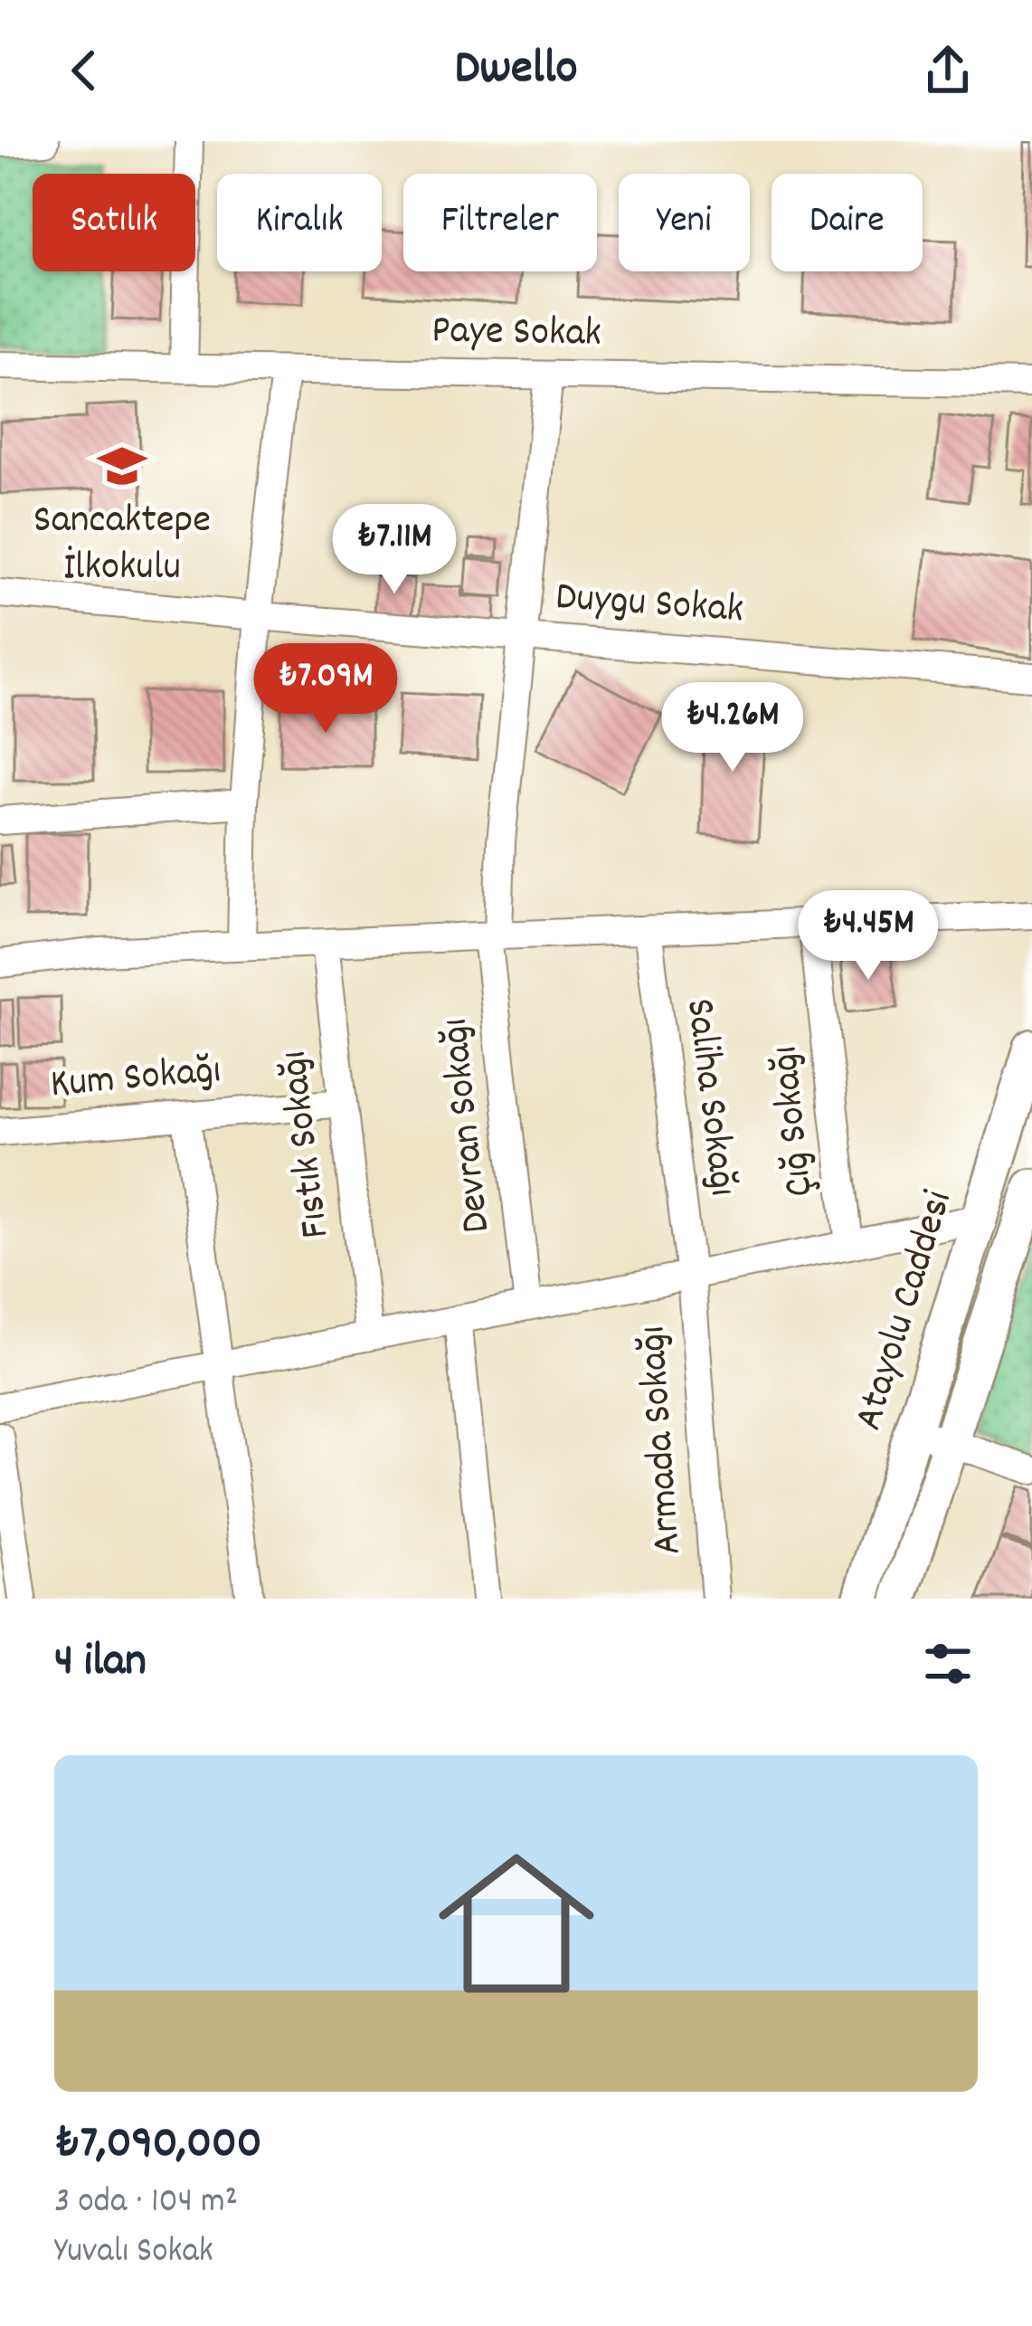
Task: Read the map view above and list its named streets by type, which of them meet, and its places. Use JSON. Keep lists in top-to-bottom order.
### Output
{
  "streets": {
    "main road": ["Atayolu Caddesi"],
    "street": [
      "Paye Sokak",
      "Duygu Sokak",
      "Kum Sokağı",
      "Saliha Sokağı",
      "Çığ Sokağı",
      "Devran Sokağı",
      "Fıstık Sokağı",
      "Armada Sokağı"
    ]
  },
  "crossings": [
    ["Paye Sokak", "Devran Sokağı"],
    ["Duygu Sokak", "Devran Sokağı"],
    ["Kum Sokağı", "Fıstık Sokağı"],
    ["Saliha Sokağı", "Armada Sokağı"]
  ],
  "places": {
    "school or university": ["Sancaktepe İlkokulu"]
  },
  "page": {
    "header": "Dwello",
    "chip": [
      "Satılık",
      "Kiralık",
      "Filtreler",
      "Yeni",
      "Daire"
    ],
    "price": [
      "₺7.11M",
      "₺7.09M",
      "₺4.26M",
      "₺4.45M"
    ],
    "heading": "4 ilan",
    "list": [
      {
        "name": "₺7,090,000",
        "note": "3 oda · 104 m² · Yuvalı Sokak"
      }
    ]
  }
}
